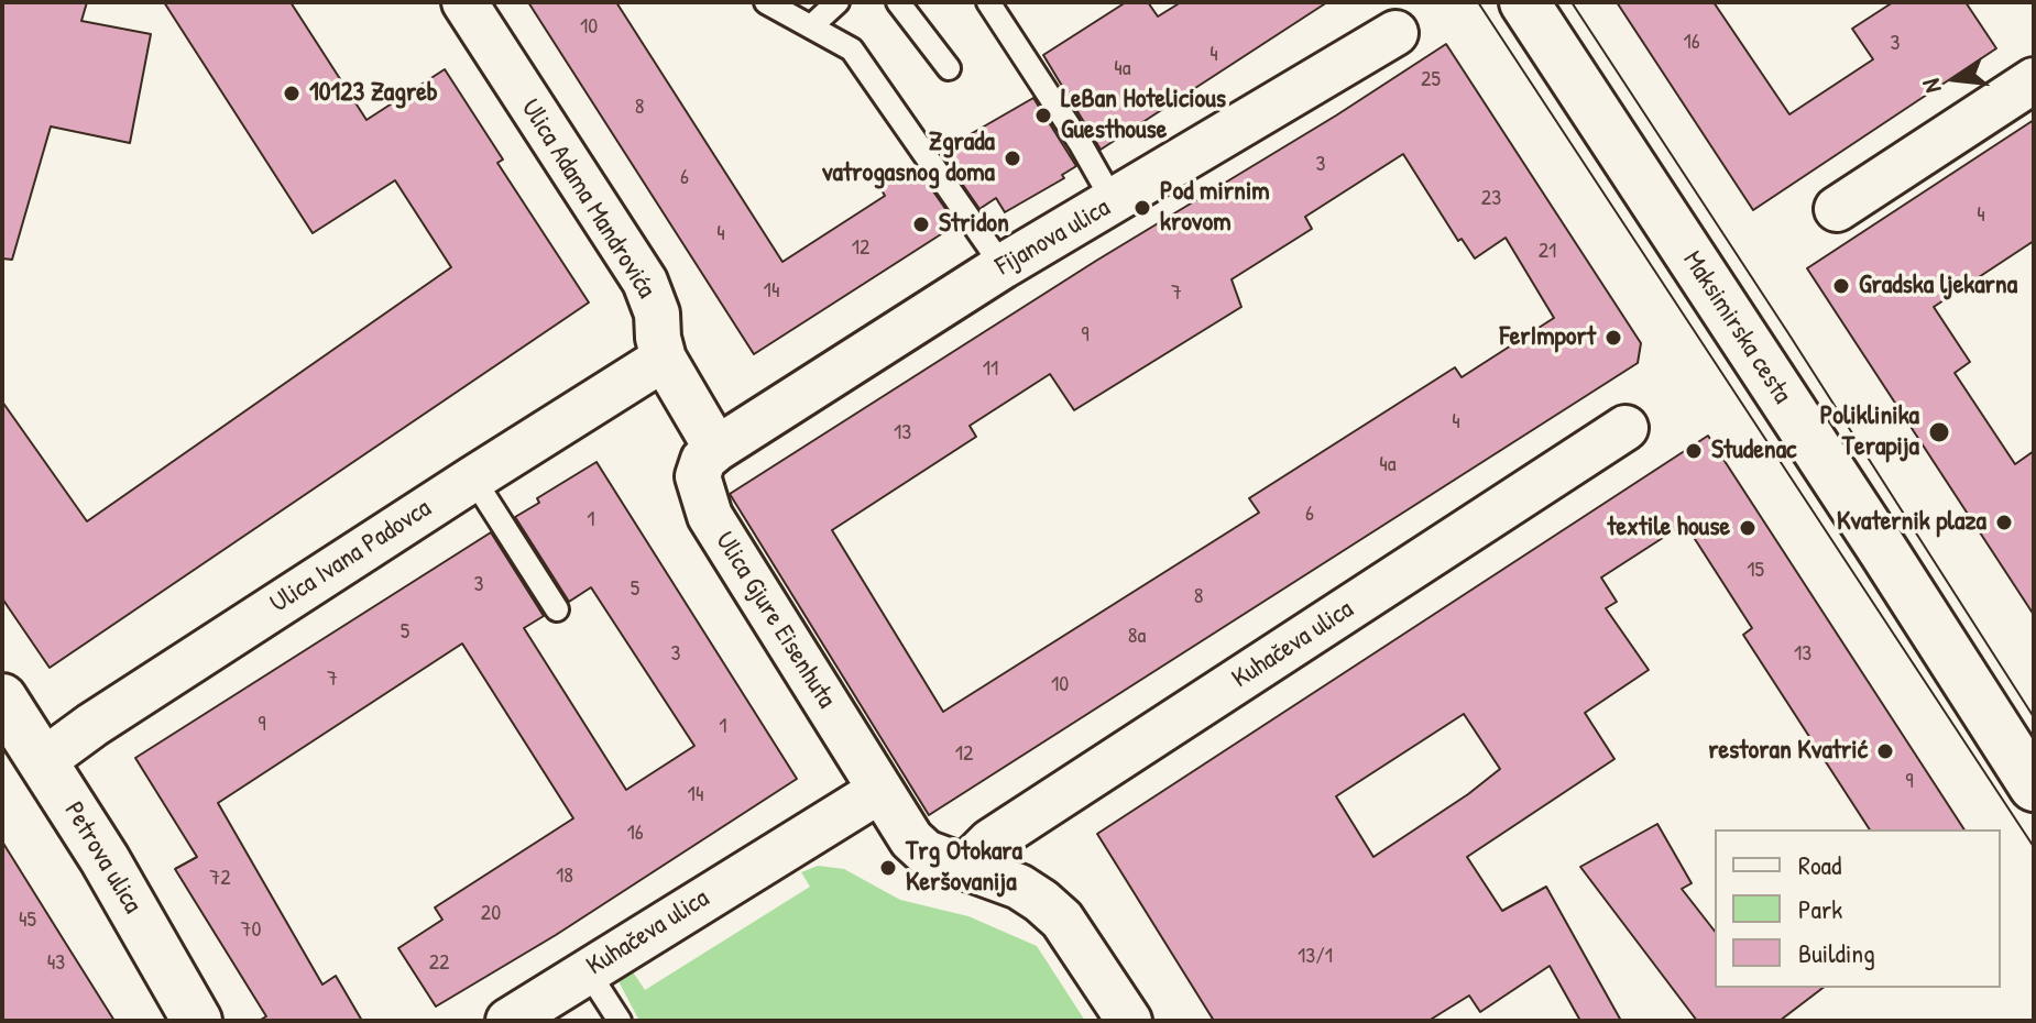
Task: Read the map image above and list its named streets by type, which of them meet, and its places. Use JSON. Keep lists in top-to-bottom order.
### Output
{
  "streets": {
    "main road": ["Maksimirska cesta", "Petrova ulica"],
    "street": [
      "Ulica Adama Mandrovića",
      "Fijanova ulica",
      "Ulica Ivana Padovca",
      "Ulica Gjure Eisenhuta",
      "Kuhačeva ulica"
    ]
  },
  "crossings": [
    ["Ulica Adama Mandrovića", "Fijanova ulica"],
    ["Ulica Adama Mandrovića", "Ulica Ivana Padovca"],
    ["Ulica Adama Mandrovića", "Ulica Gjure Eisenhuta"],
    ["Fijanova ulica", "Ulica Gjure Eisenhuta"],
    ["Ulica Ivana Padovca", "Petrova ulica"],
    ["Ulica Gjure Eisenhuta", "Kuhačeva ulica"]
  ],
  "places": [
    "10123 Zagreb",
    "LeBan Hotelicious Guesthouse",
    "Zgrada vatrogasnog doma",
    "Pod mirnim krovom",
    "Stridon",
    "Gradska ljekarna",
    "FerImport",
    "Poliklinika Terapija",
    "Studenac",
    "Kvaternik plaza",
    "textile house",
    "restoran Kvatrić",
    "Trg Otokara Keršovanija"
  ],
  "house_numbers": [
    "10",
    "16",
    "3",
    "4",
    "4a",
    "25",
    "8",
    "3",
    "6",
    "23",
    "4",
    "4",
    "12",
    "21",
    "14",
    "7",
    "9",
    "11",
    "4",
    "13",
    "4a",
    "6",
    "1",
    "15",
    "3",
    "5",
    "8",
    "5",
    "8a",
    "3",
    "13",
    "7",
    "10",
    "9",
    "1",
    "12",
    "9",
    "14",
    "16",
    "18",
    "72",
    "20",
    "45",
    "70",
    "13/1",
    "43",
    "22"
  ],
  "legend": ["Road", "Park", "Building"],
  "north": "left"
}
